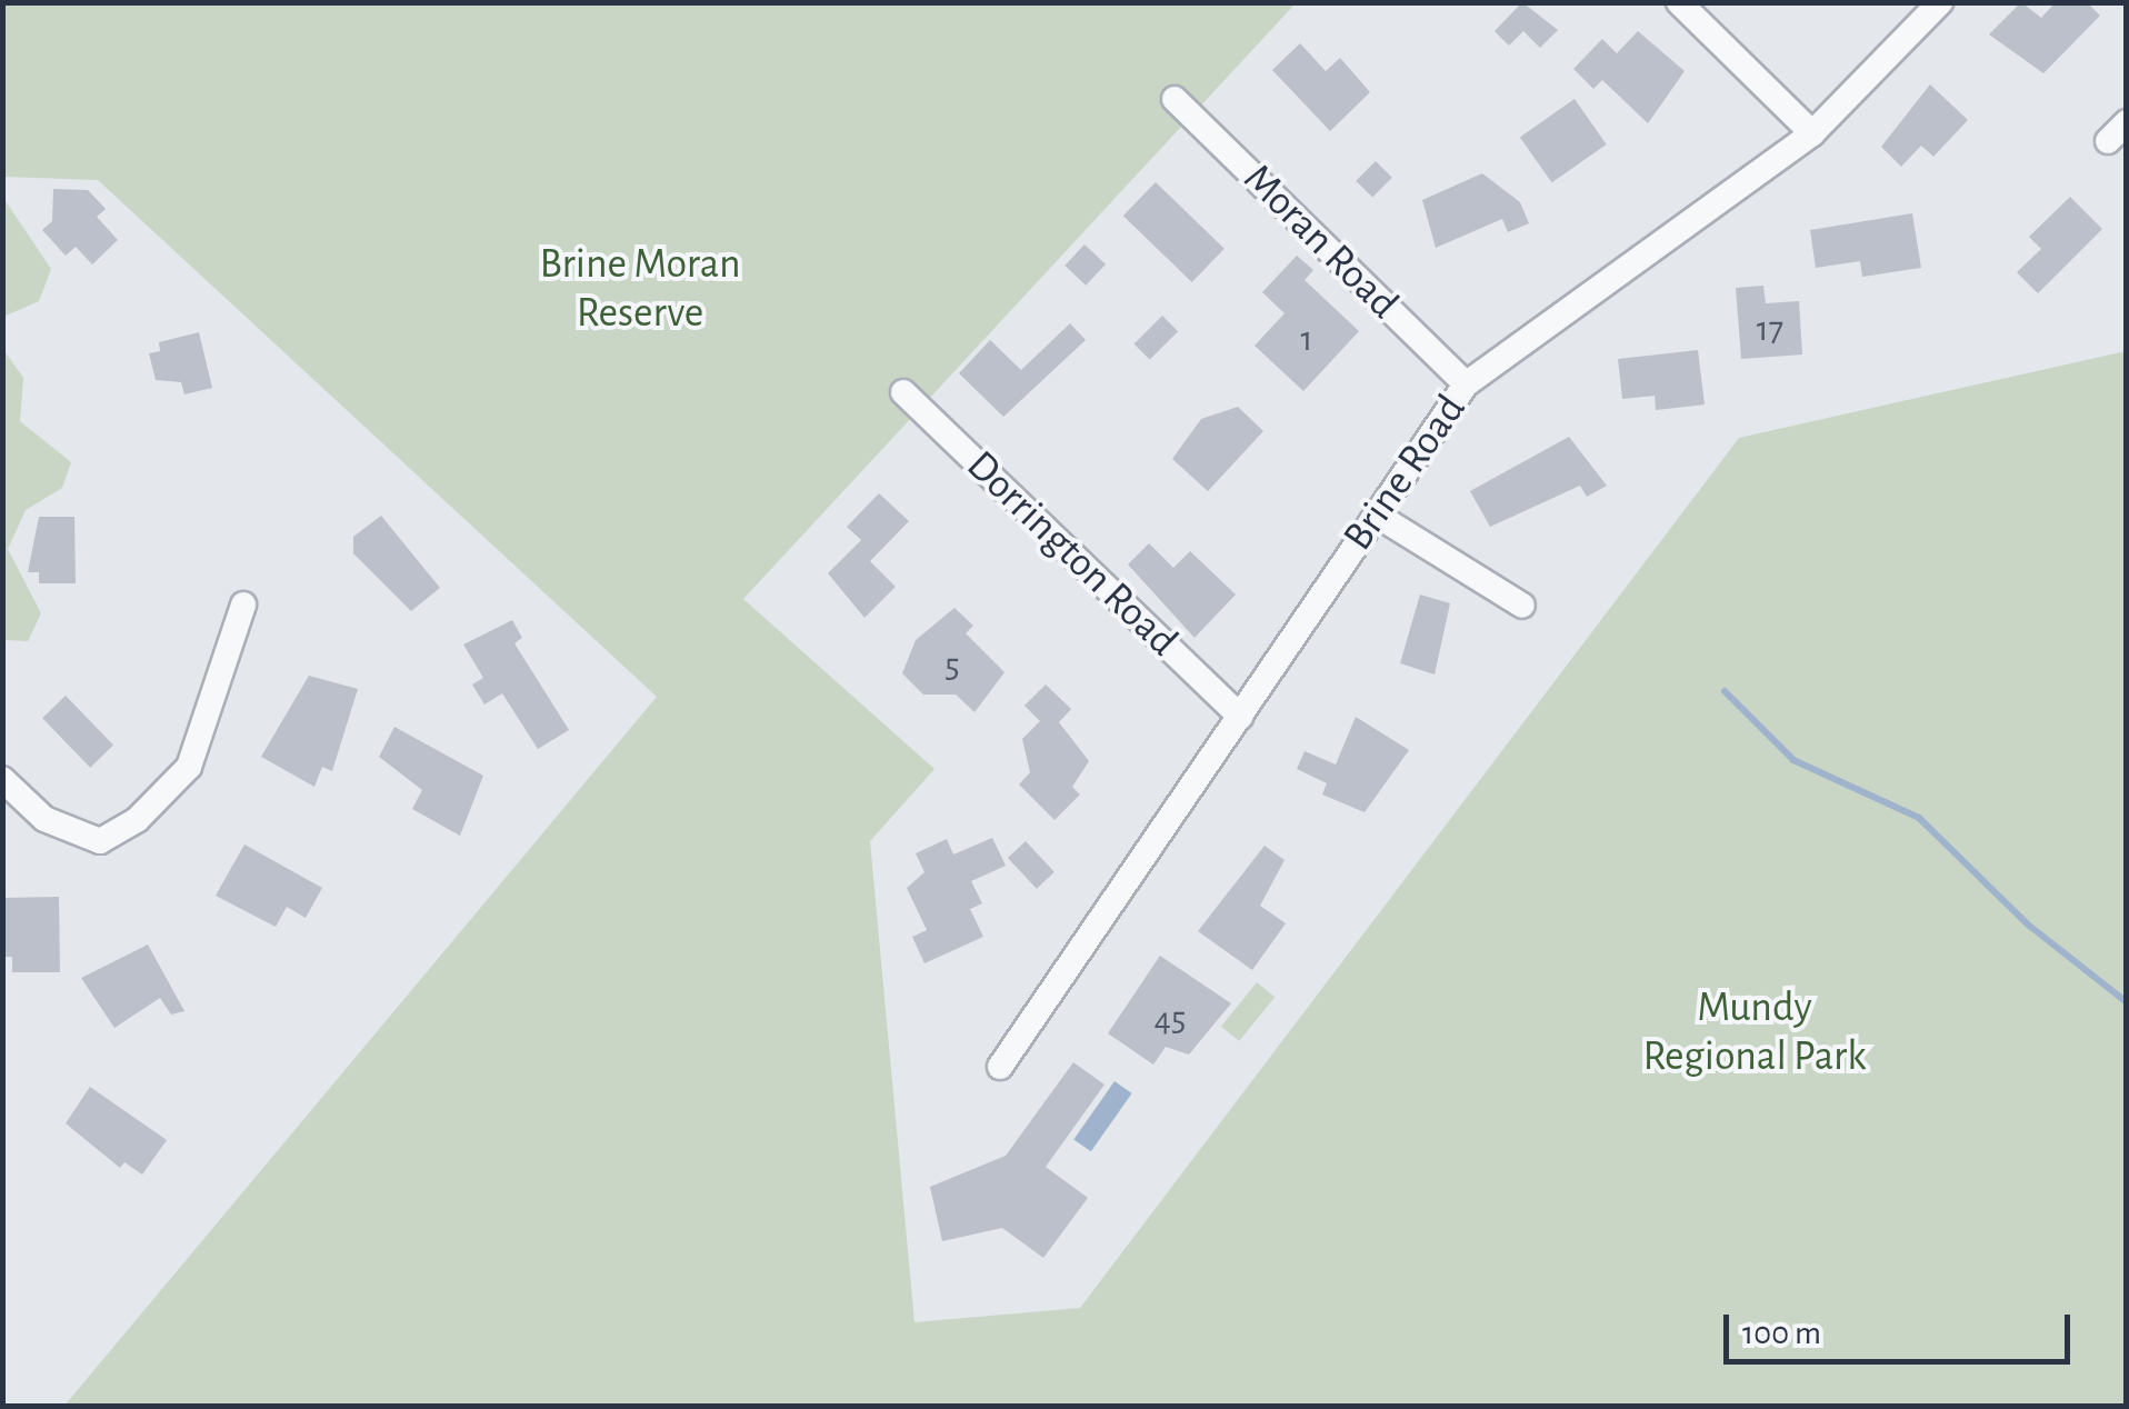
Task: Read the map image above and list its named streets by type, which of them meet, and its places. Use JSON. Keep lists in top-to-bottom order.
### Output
{
  "streets": {
    "street": ["Moran Road", "Brine Road", "Dorrington Road"]
  },
  "crossings": [
    ["Moran Road", "Brine Road"],
    ["Brine Road", "Dorrington Road"]
  ],
  "parks": ["Brine Moran Reserve", "Mundy Regional Park"],
  "house_numbers": [
    "17",
    "1",
    "5",
    "45"
  ],
  "scale_bar": "100 m"
}
